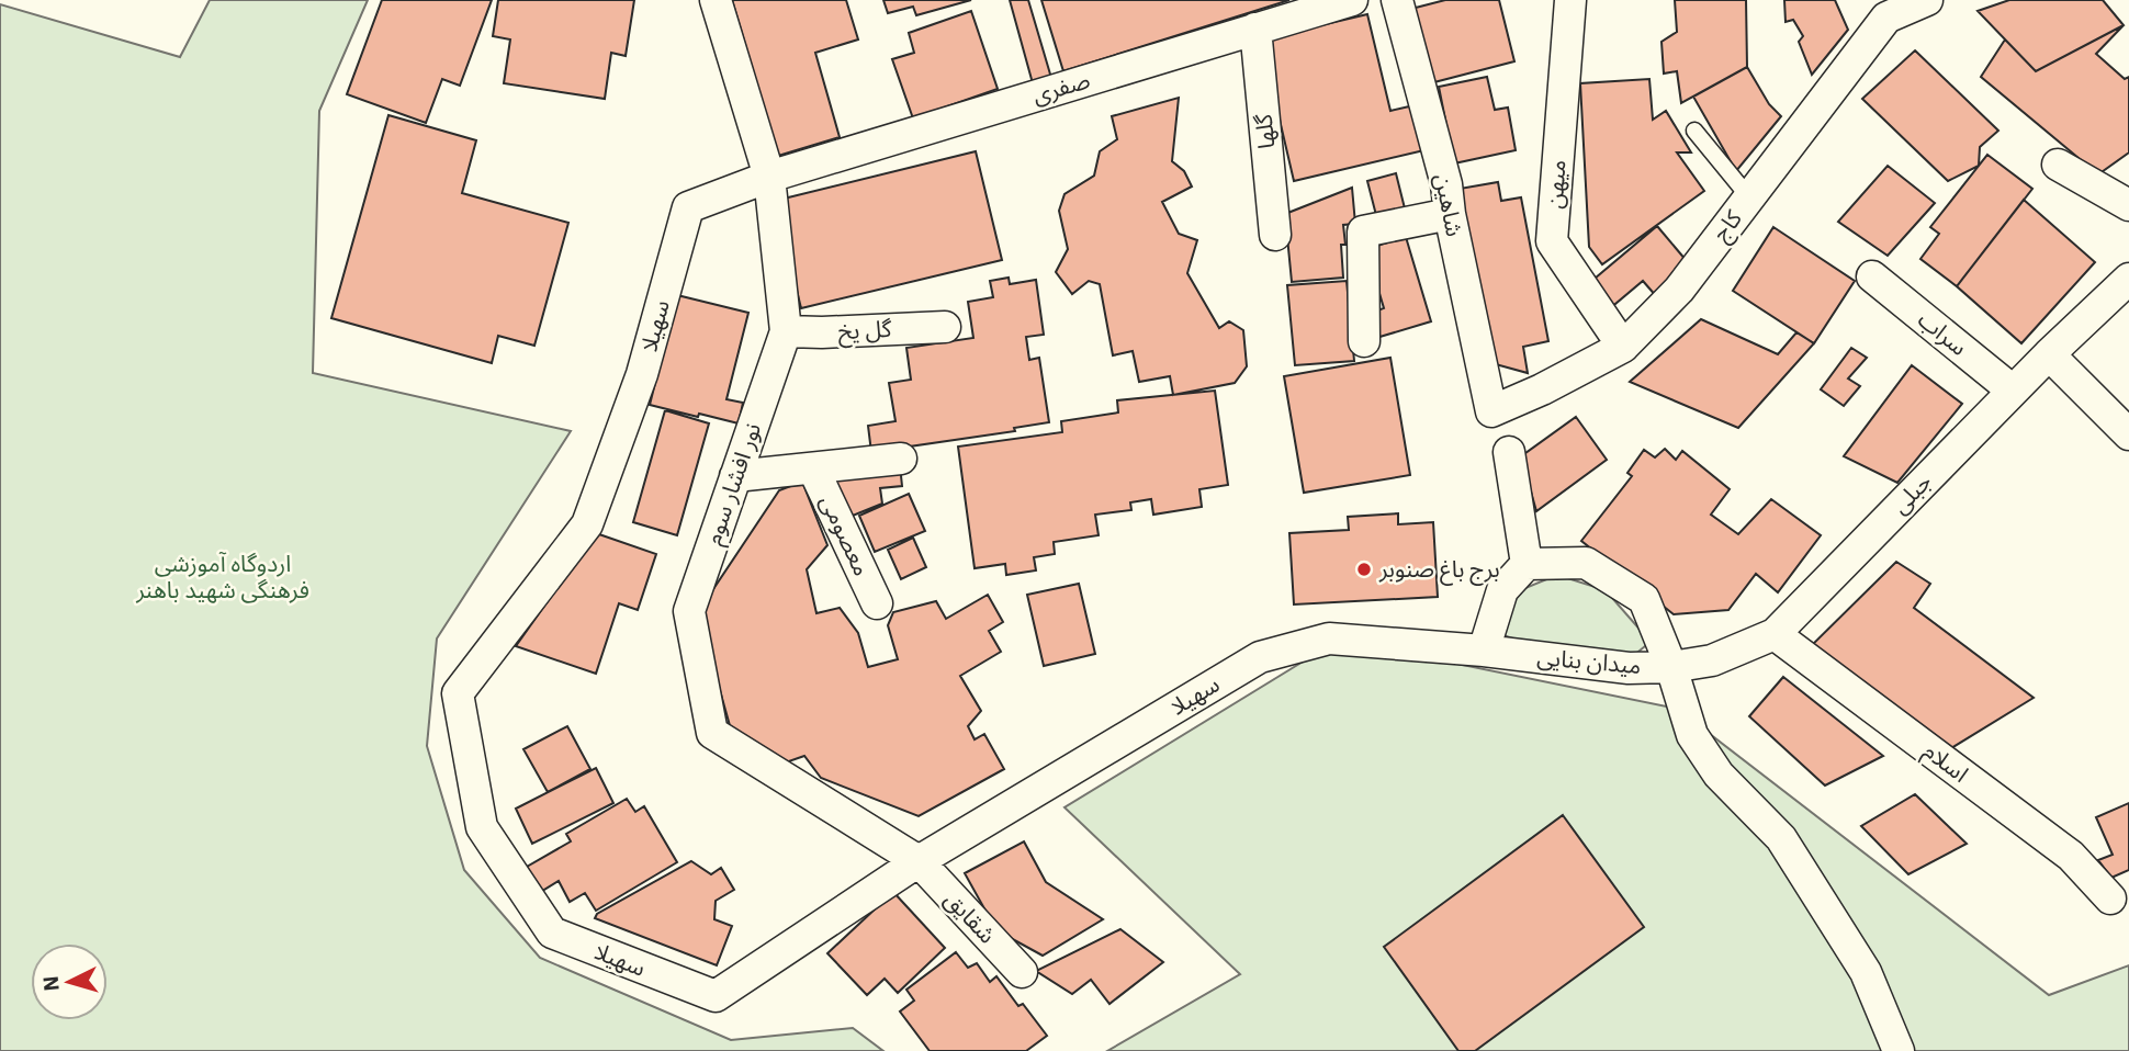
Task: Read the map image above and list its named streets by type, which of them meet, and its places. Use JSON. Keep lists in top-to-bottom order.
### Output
{
  "streets": {
    "street": [
      "صفری",
      "گلها",
      "میهن",
      "شاهین",
      "کاج",
      "سهیلا",
      "گل یخ",
      "سراب",
      "نور افشار سوم",
      "جبلی",
      "معصومی",
      "میدان بنایی",
      "اسلام",
      "شقایق"
    ]
  },
  "crossings": [
    ["صفری", "گلها"],
    ["صفری", "سهیلا"],
    ["صفری", "نور افشار سوم"],
    ["میهن", "کاج"],
    ["شاهین", "کاج"],
    ["سهیلا", "نور افشار سوم"],
    ["سهیلا", "میدان بنایی"],
    ["سهیلا", "شقایق"],
    ["گل یخ", "نور افشار سوم"],
    ["سراب", "جبلی"],
    ["نور افشار سوم", "معصومی"],
    ["نور افشار سوم", "شقایق"],
    ["جبلی", "میدان بنایی"],
    ["جبلی", "اسلام"]
  ],
  "parks": ["اردوگاه آموزشی فرهنگی شهید باهنر"],
  "places": ["برج باغ صنوبر"],
  "north": "left"
}
